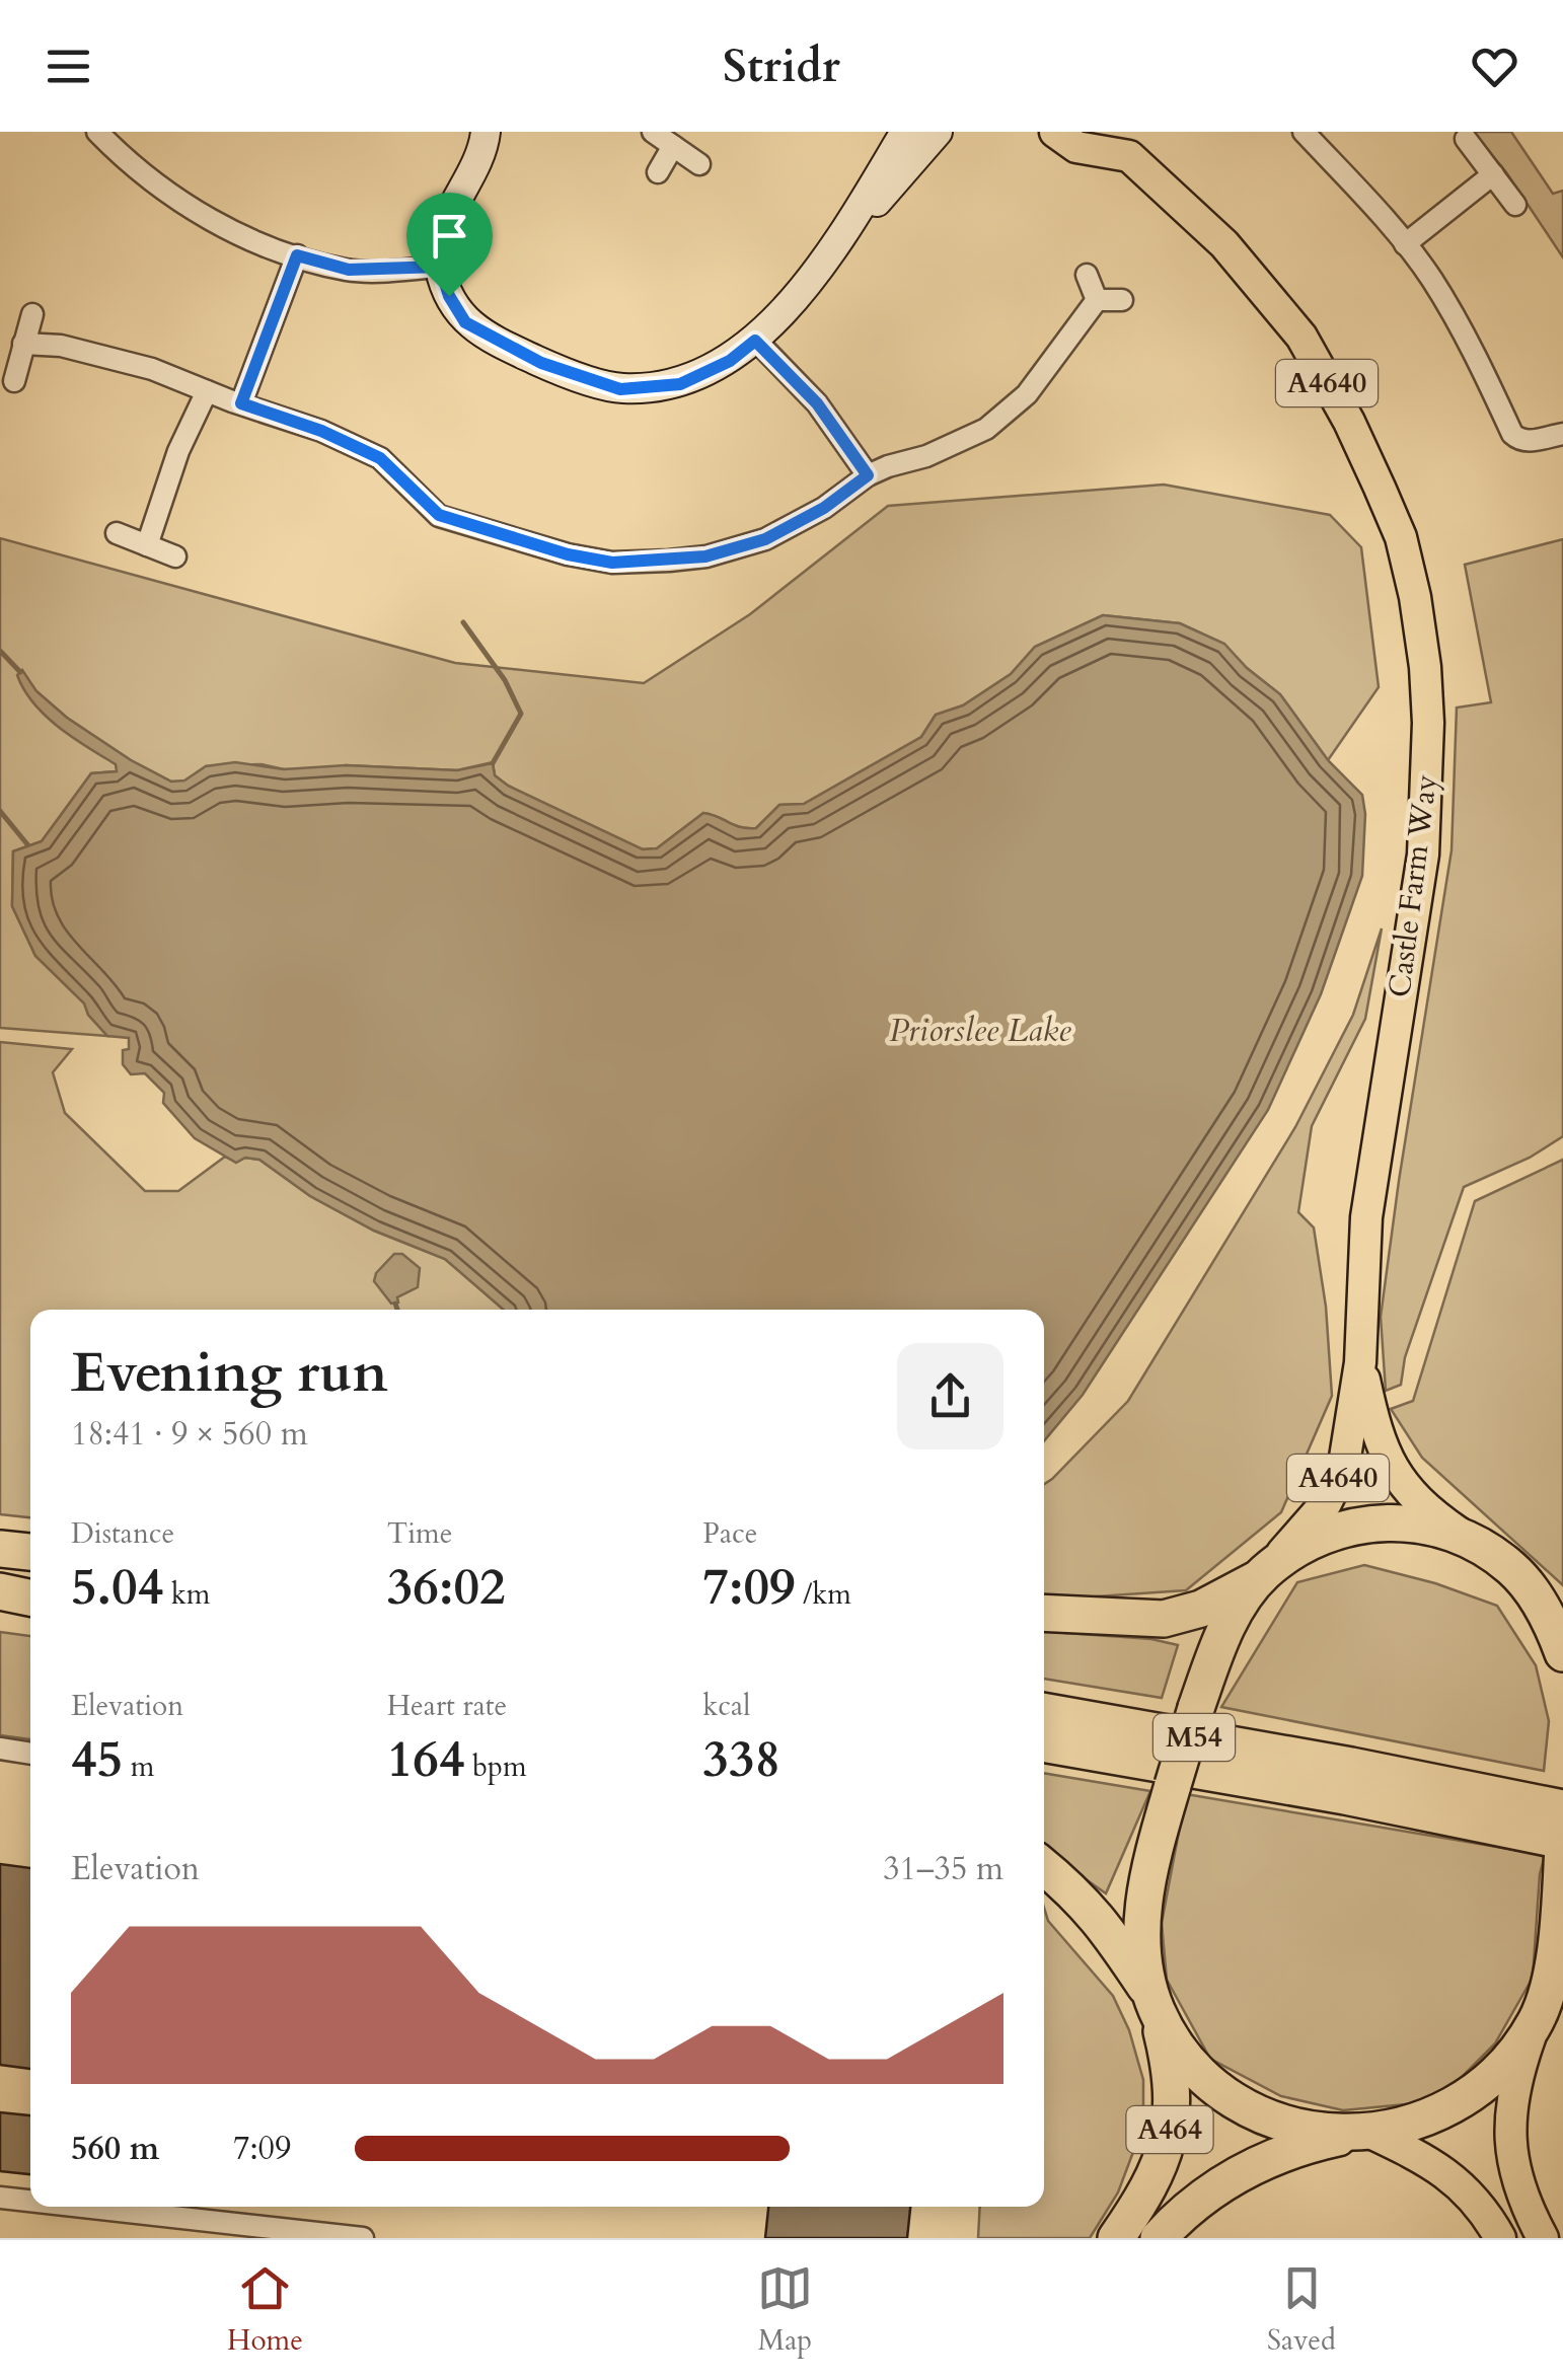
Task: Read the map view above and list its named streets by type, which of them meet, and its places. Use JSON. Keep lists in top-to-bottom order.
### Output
{
  "streets": {
    "highway": ["M54", "A464"],
    "main road": ["A4640", "Castle Farm Way"]
  },
  "water": ["Priorslee Lake"],
  "page": {
    "header": "Stridr",
    "heading": ["Evening run", "18:41 · 9 × 560 m"],
    "stats": [
      ["Distance", "5.04 km"],
      ["Time", "36:02"],
      ["Pace", "7:09 /km"],
      ["Elevation", "45 m"],
      ["Heart rate", "164 bpm"],
      ["kcal", "338"]
    ],
    "chart": ["Elevation", "31–35 m"],
    "list": [
      {
        "name": "560 m",
        "note": "7:09"
      }
    ],
    "tabs": ["Home", "Map", "Saved"]
  }
}
